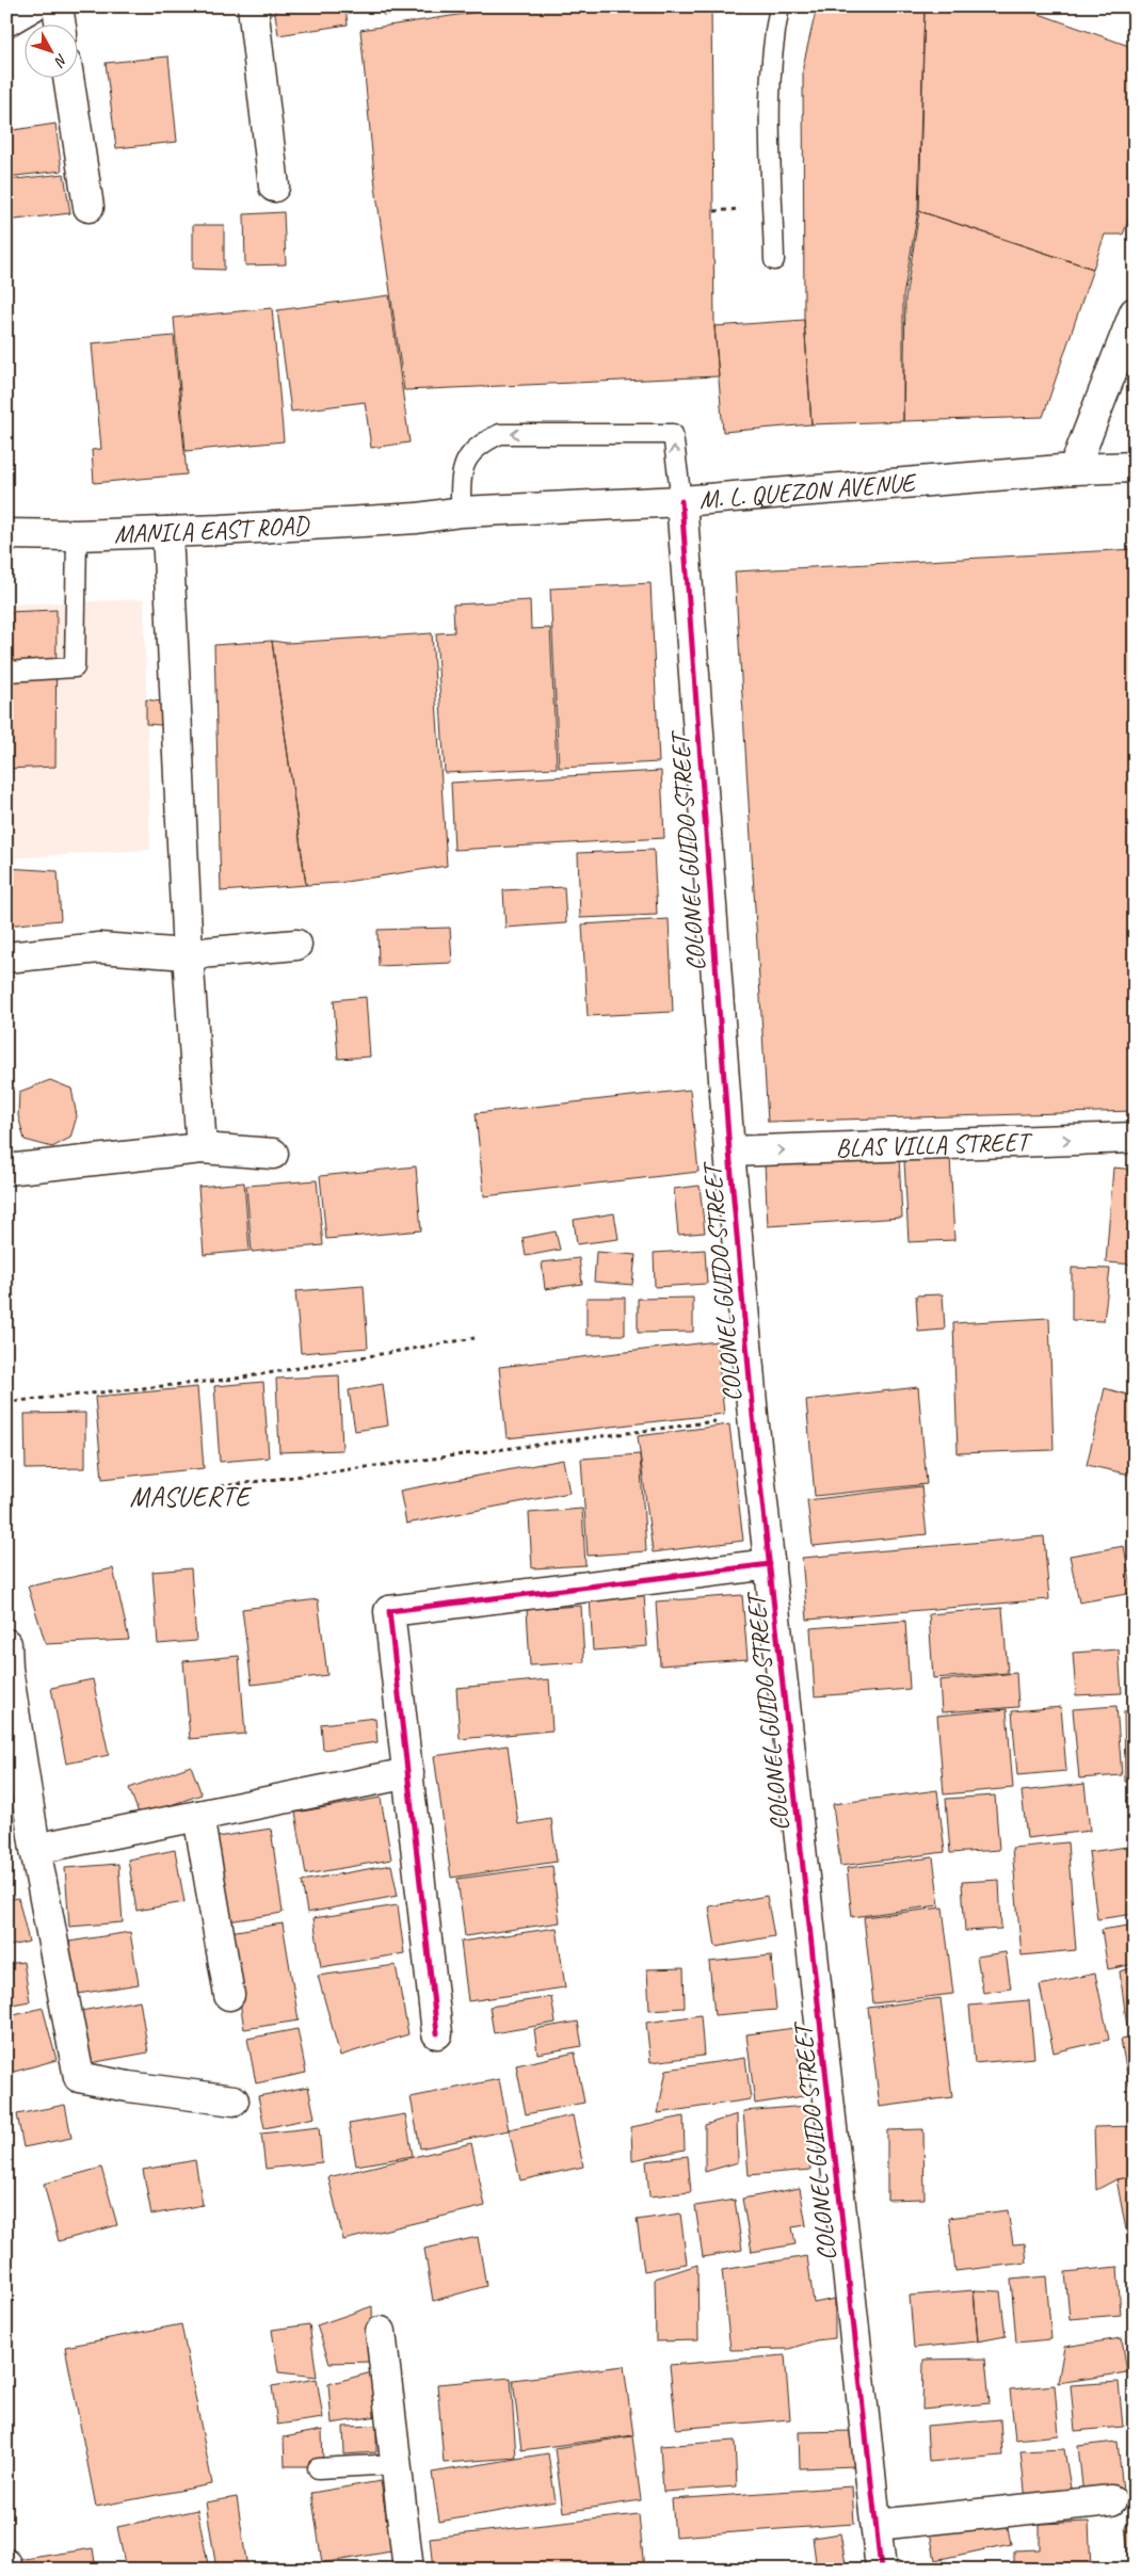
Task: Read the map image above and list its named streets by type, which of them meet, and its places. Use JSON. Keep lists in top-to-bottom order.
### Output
{
  "streets": {
    "street": [
      "M. L. QUEZON AVENUE",
      "MANILA EAST ROAD",
      "COLONEL GUIDO STREET",
      "BLAS VILLA STREET"
    ]
  },
  "crossings": [
    ["M. L. QUEZON AVENUE", "MANILA EAST ROAD"],
    ["M. L. QUEZON AVENUE", "COLONEL GUIDO STREET"],
    ["COLONEL GUIDO STREET", "BLAS VILLA STREET"]
  ],
  "one_way": ["BLAS VILLA STREET"],
  "districts": ["MASUERTE"],
  "north": "bottom right"
}
